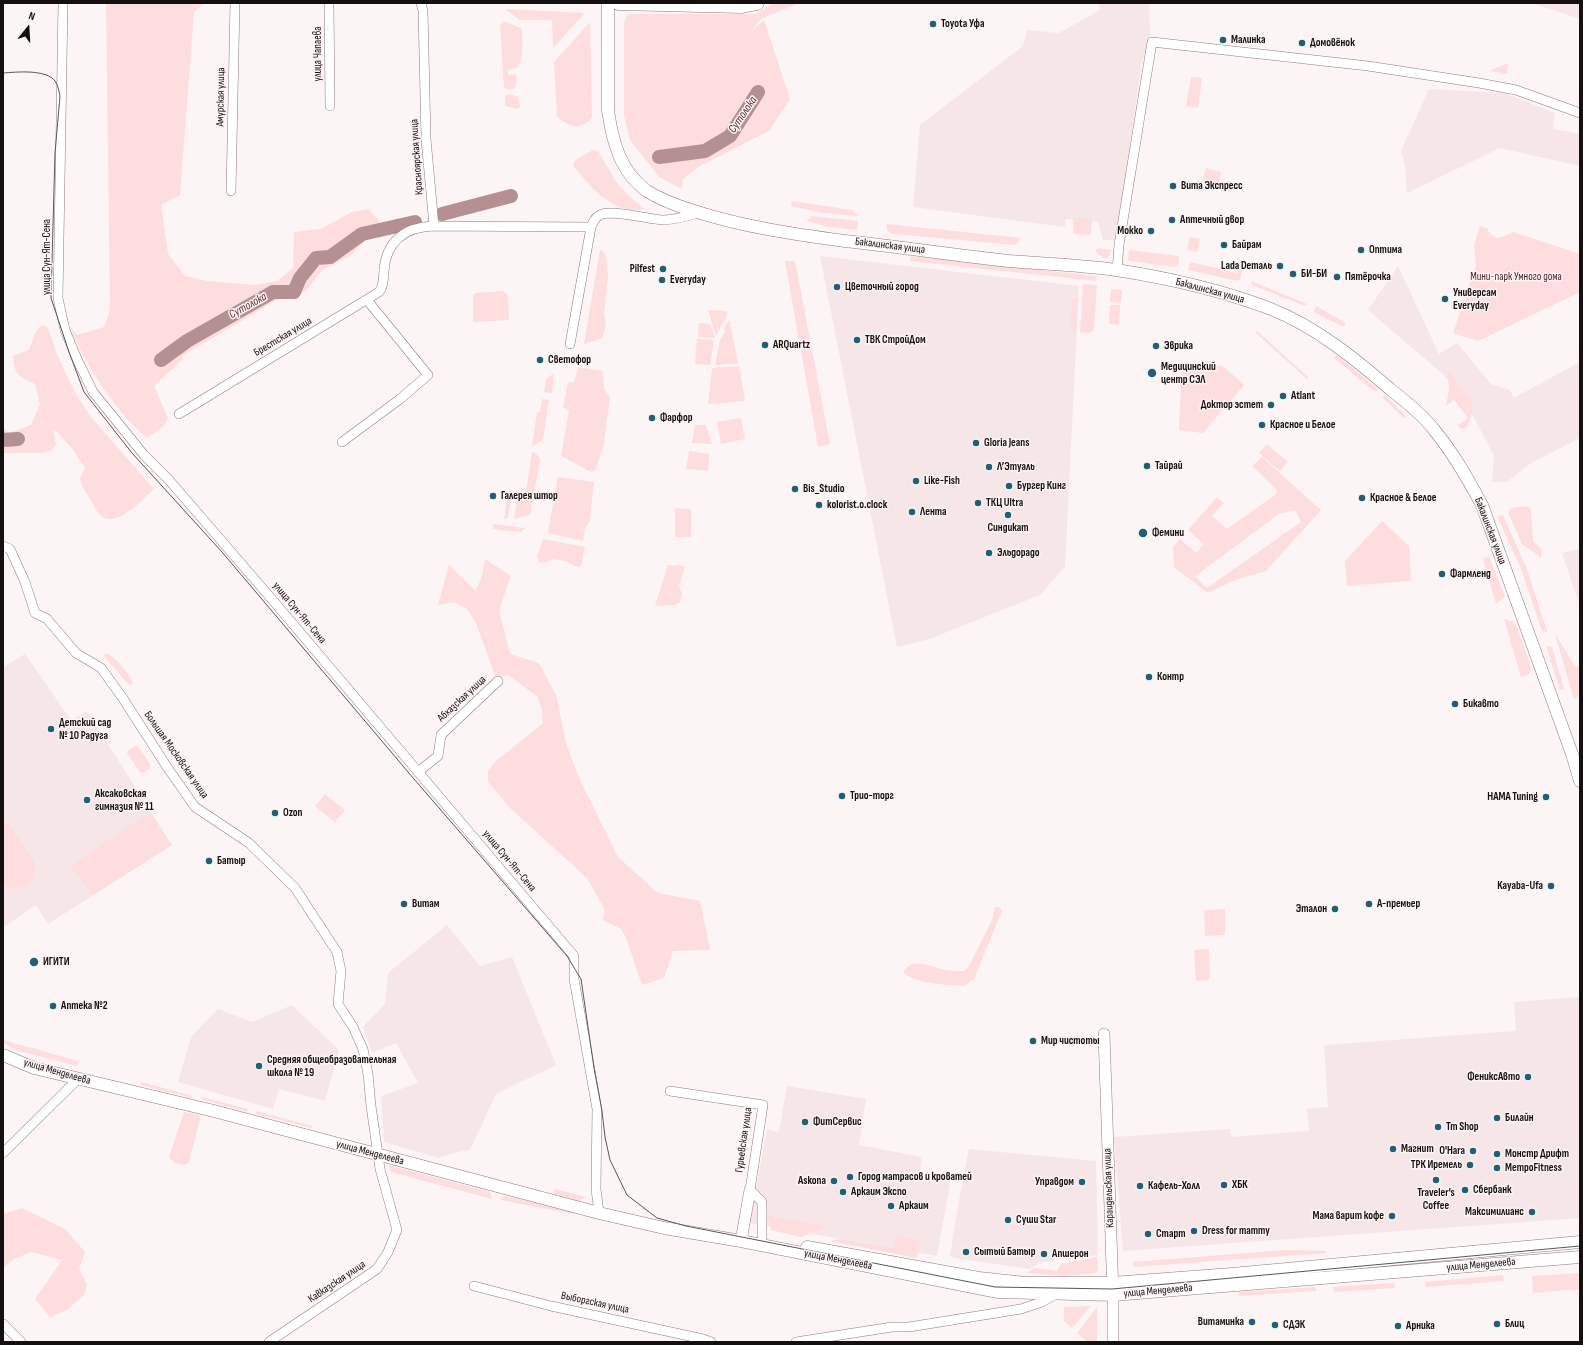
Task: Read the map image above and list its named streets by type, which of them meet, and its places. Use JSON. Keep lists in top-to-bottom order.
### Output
{
  "streets": {
    "main road": ["Бакалинская улица", "улица Менделеева"],
    "street": [
      "улица Чапаева",
      "Амурская улица",
      "Красноярская улица",
      "улица Сун-Ят-Сена",
      "Брестская улица",
      "Абхазская улица",
      "Большая Московская улица",
      "Гурьевская улица",
      "Караидельская улица",
      "Кавказская улица",
      "Выборгская улица"
    ]
  },
  "crossings": [
    ["Красноярская улица", "Брестская улица"],
    ["улица Сун-Ят-Сена", "Абхазская улица"],
    ["улица Сун-Ят-Сена", "улица Менделеева"],
    ["Большая Московская улица", "улица Менделеева"],
    ["Большая Московская улица", "Кавказская улица"],
    ["улица Менделеева", "Караидельская улица"],
    ["улица Менделеева", "Кавказская улица"]
  ],
  "water": ["Сутолока"],
  "parks": ["Мини-парк Умного дома"],
  "places": [
    "Toyota Уфа",
    "Малинка",
    "Домовёнок",
    "Вита Экспресс",
    "Аптечный двор",
    "Мокко",
    "Байрам",
    "Оптима",
    "Lada Dеталь",
    "Pilfest",
    "БИ-БИ",
    "Пятёрочка",
    "Everyday",
    "Цветочный город",
    "Универсам Everyday",
    "ТВК СтройДом",
    "ARQuartz",
    "Эврика",
    "Светофор",
    "Медицинский центр СЭЛ",
    "Atlant",
    "Доктор эстет",
    "Фарфор",
    "Красное и Белое",
    "Gloria Jeans",
    "Тайрай",
    "Л’Этуаль",
    "Like-Fish",
    "Бургер Кинг",
    "Bis_Studio",
    "Галерея штор",
    "Красное & Белое",
    "ТКЦ Ultra",
    "kolorist.o.clock",
    "Лента",
    "Синдикат",
    "Фемини",
    "Эльдорадо",
    "Фармленд",
    "Контр",
    "Бикавто",
    "Детский сад № 10 Радуга",
    "Трио-торг",
    "HAMA Tuning",
    "Аксаковская гимназия № 11",
    "Ozon",
    "Батыр",
    "Kayaba-Ufa",
    "Витам",
    "А-премьер",
    "Эталон",
    "ИГИТИ",
    "Аптека №2",
    "Мир чистоты",
    "Средняя общеобразовательная школа № 19",
    "ФениксАвто",
    "Билайн",
    "ФитСервис",
    "Tm Shop",
    "Магнит",
    "O'Hara",
    "Монстр Дрифт",
    "ТРК Иремель",
    "МетроFitness",
    "Город матрасов и кроватей",
    "Traveler's Coffee",
    "Askona",
    "Управдом",
    "ХБК",
    "Кафель-Холл",
    "Сбербанк",
    "Аркаим Экспо",
    "Аркаим",
    "Максимилианс",
    "Мама варит кофе",
    "Суши Star",
    "Dress for mammy",
    "Старт",
    "Сытый Батыр",
    "Апшерон",
    "Витаминка",
    "Блиц",
    "СДЭК",
    "Арника"
  ],
  "north": "top"
}
